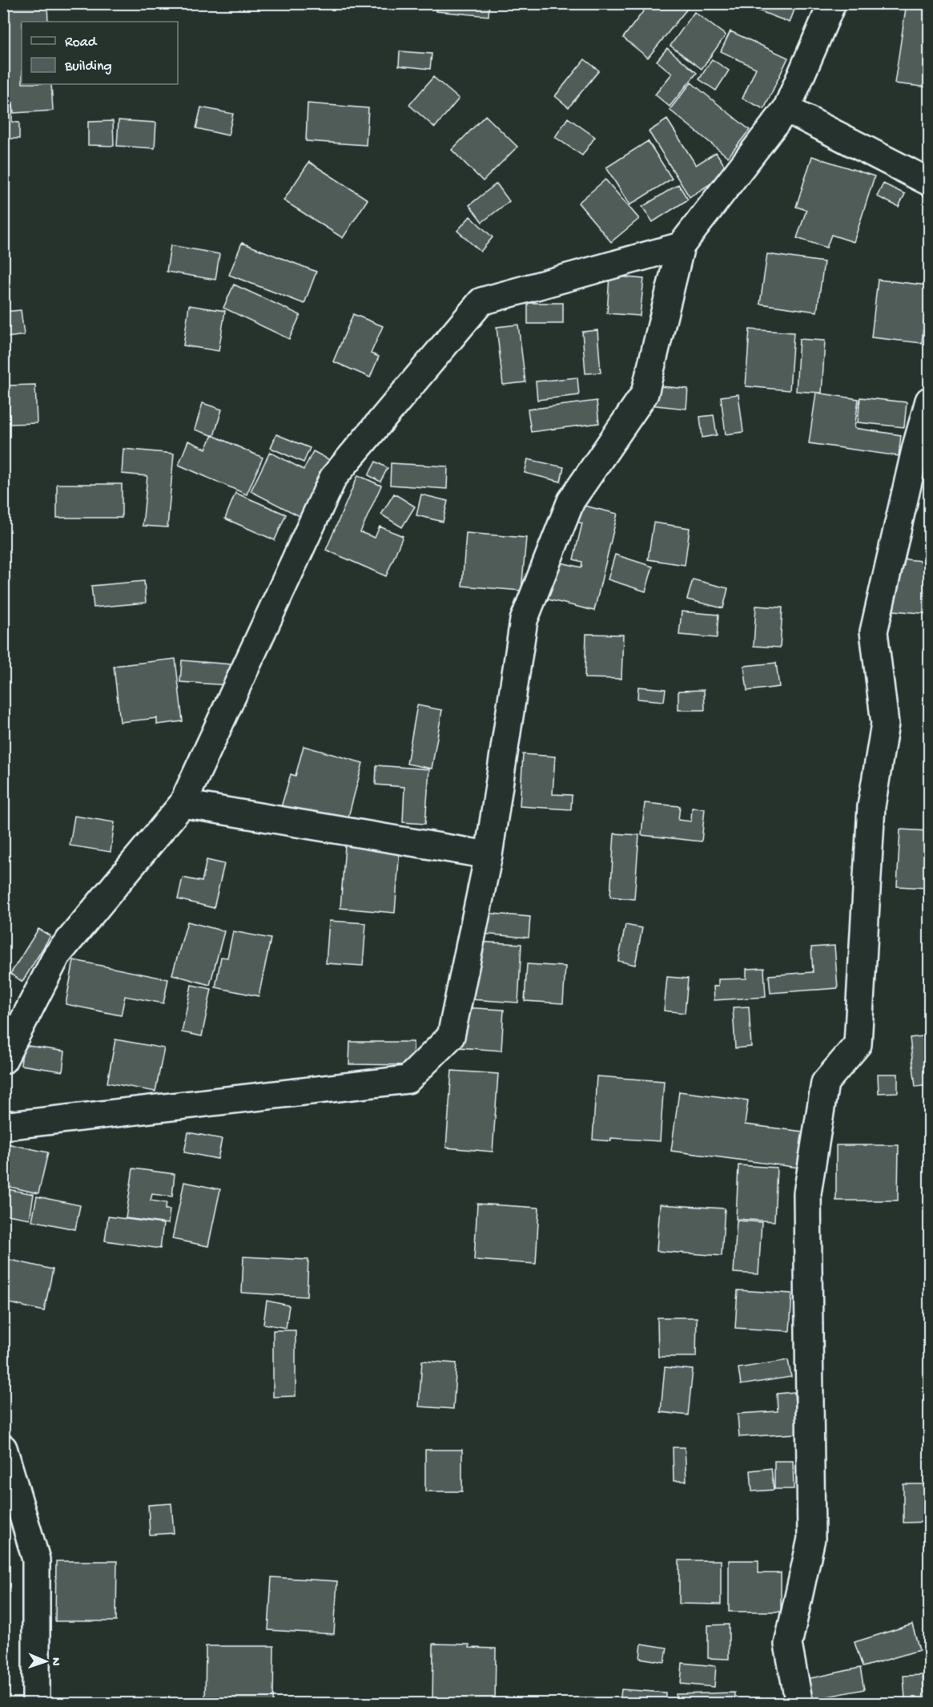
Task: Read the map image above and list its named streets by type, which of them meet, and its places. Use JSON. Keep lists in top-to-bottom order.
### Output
{
  "legend": ["Road", "Building"],
  "north": "right"
}
